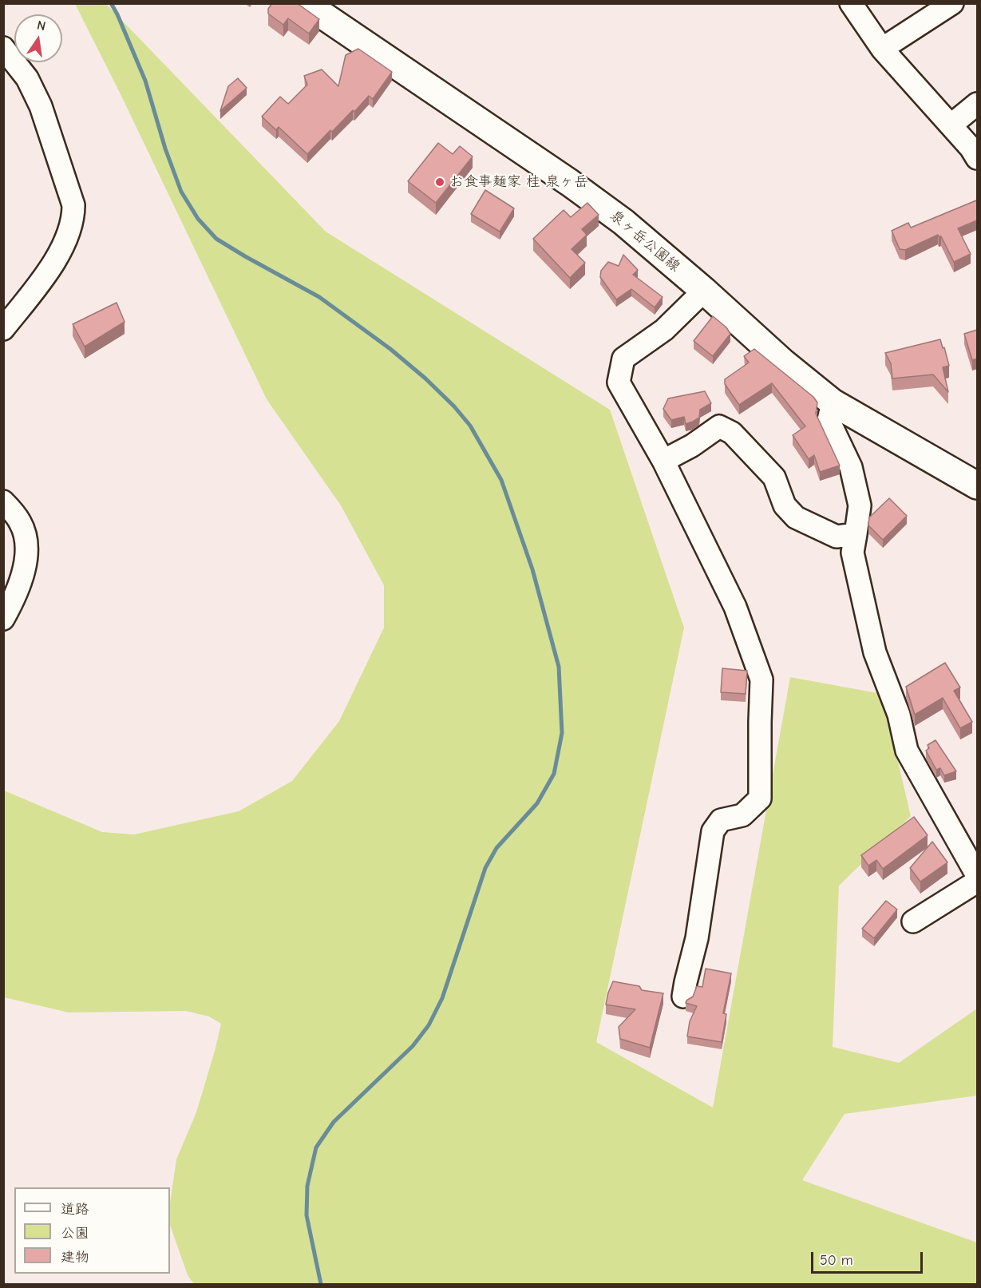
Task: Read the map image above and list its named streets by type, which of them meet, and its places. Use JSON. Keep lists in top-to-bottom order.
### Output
{
  "streets": {
    "main road": ["泉ヶ岳公園線"]
  },
  "places": ["お食事麺家 桂 泉ヶ岳"],
  "legend": ["道路", "公園", "建物"],
  "scale_bar": "50 m",
  "north": "top"
}
